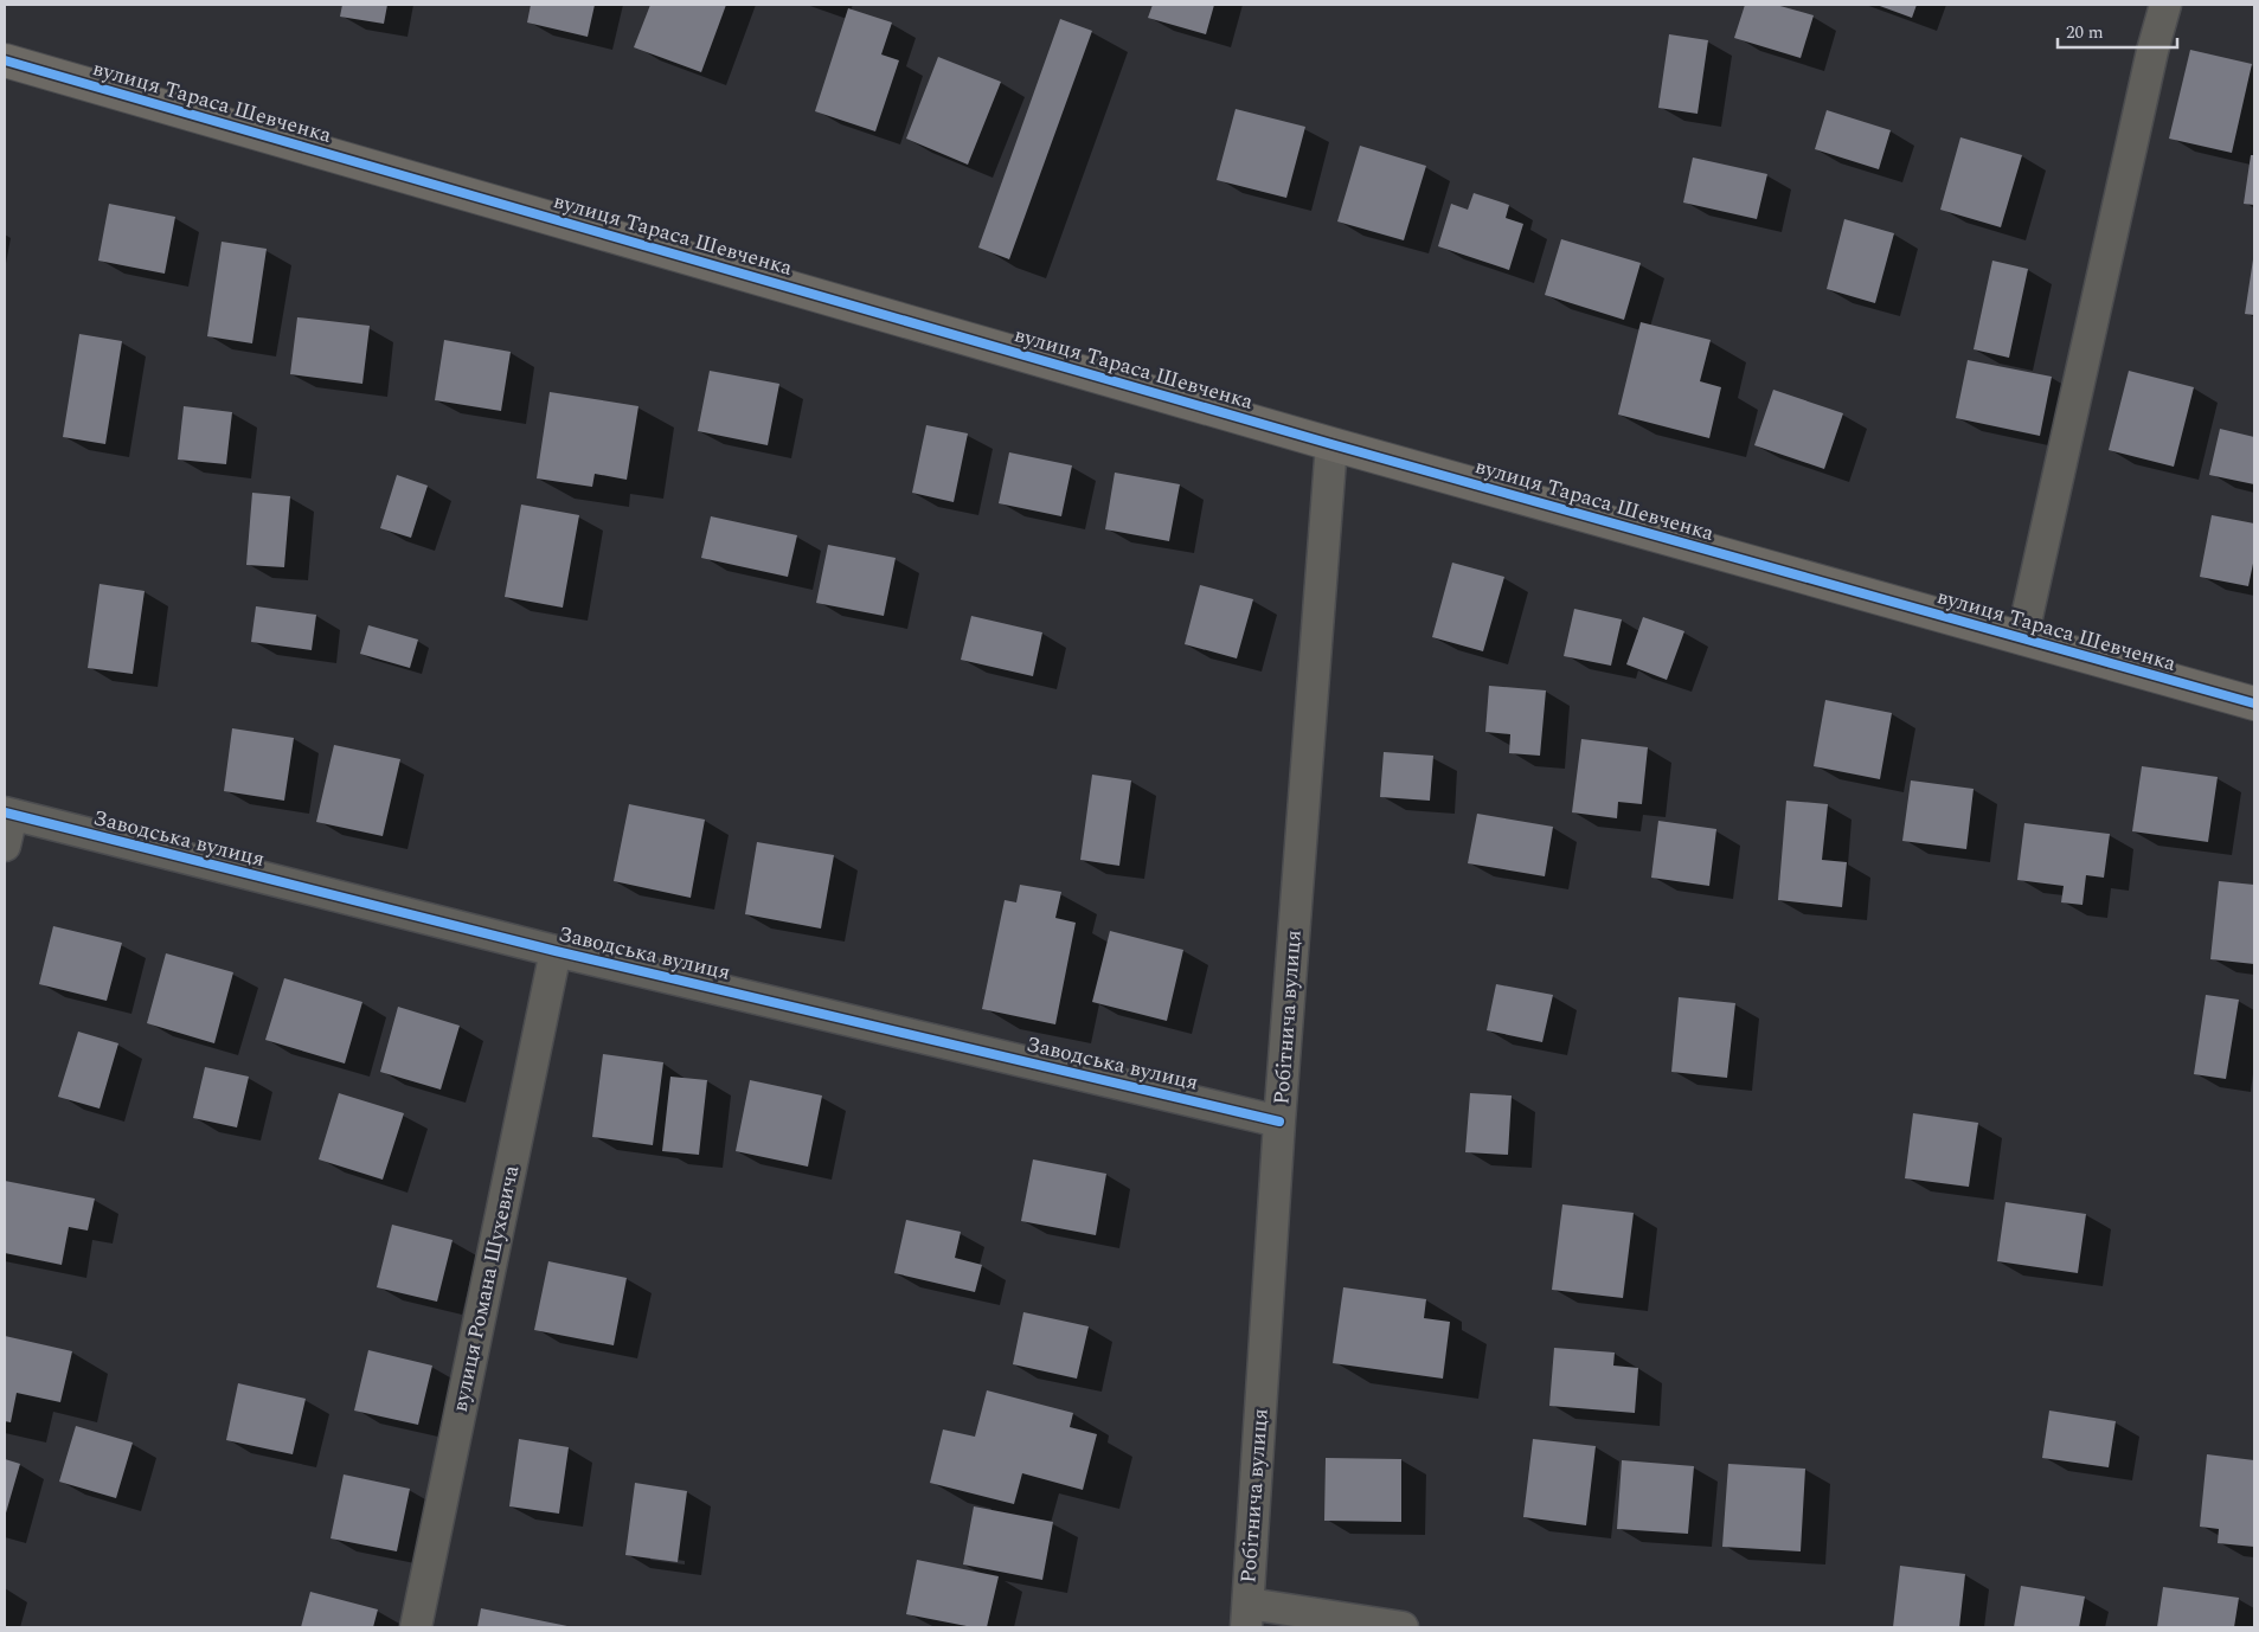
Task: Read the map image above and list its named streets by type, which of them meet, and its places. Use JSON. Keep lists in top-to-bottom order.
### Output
{
  "streets": {
    "street": [
      "вулиця Тараса Шевченка",
      "Заводська вулиця",
      "Робітнича вулиця",
      "вулиця Романа Шухевича"
    ]
  },
  "crossings": [
    ["вулиця Тараса Шевченка", "Робітнича вулиця"],
    ["Заводська вулиця", "Робітнича вулиця"],
    ["Заводська вулиця", "вулиця Романа Шухевича"]
  ],
  "scale_bar": "20 m"
}
